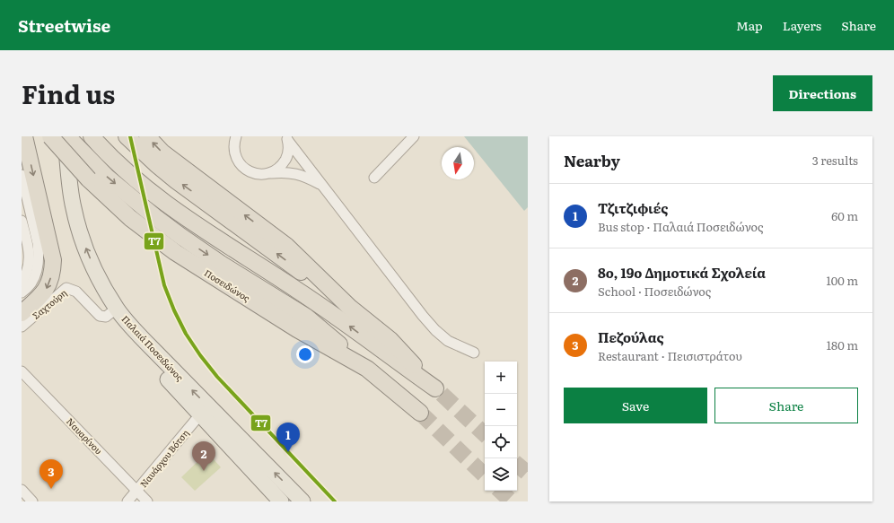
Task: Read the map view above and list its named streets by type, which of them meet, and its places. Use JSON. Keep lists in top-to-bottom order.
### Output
{
  "streets": {
    "highway": ["Ποσειδώνος"],
    "main road": ["Παλαιά Ποσειδώνος"],
    "street": ["Σαχτούρη", "Ναυαρίνου", "Ναυάρχου Βότση"]
  },
  "crossings": [
    ["Σαχτούρη", "Παλαιά Ποσειδώνος"],
    ["Παλαιά Ποσειδώνος", "Ναυάρχου Βότση"],
    ["Ναυαρίνου", "Ναυάρχου Βότση"]
  ],
  "lines": ["transit line Τ7"],
  "north": "bottom",
  "page": {
    "header": "Streetwise",
    "nav": ["Map", "Layers", "Share"],
    "title": "Find us",
    "buttons": [
      "Directions",
      ["Save", "Share"]
    ],
    "heading": ["Nearby", "3 results"],
    "list": [
      {
        "mark": "1",
        "name": "Τζιτζιφιές",
        "note": "Bus stop · Παλαιά Ποσειδώνος",
        "value": "60 m"
      },
      {
        "mark": "2",
        "name": "8ο, 19ο Δημοτικά Σχολεία",
        "note": "School · Ποσειδώνος",
        "value": "100 m"
      },
      {
        "mark": "3",
        "name": "Πεζούλας",
        "note": "Restaurant · Πεισιστράτου",
        "value": "180 m"
      }
    ],
    "map_buttons": ["+", "−"],
    "pins": ["1", "2", "3"]
  }
}
